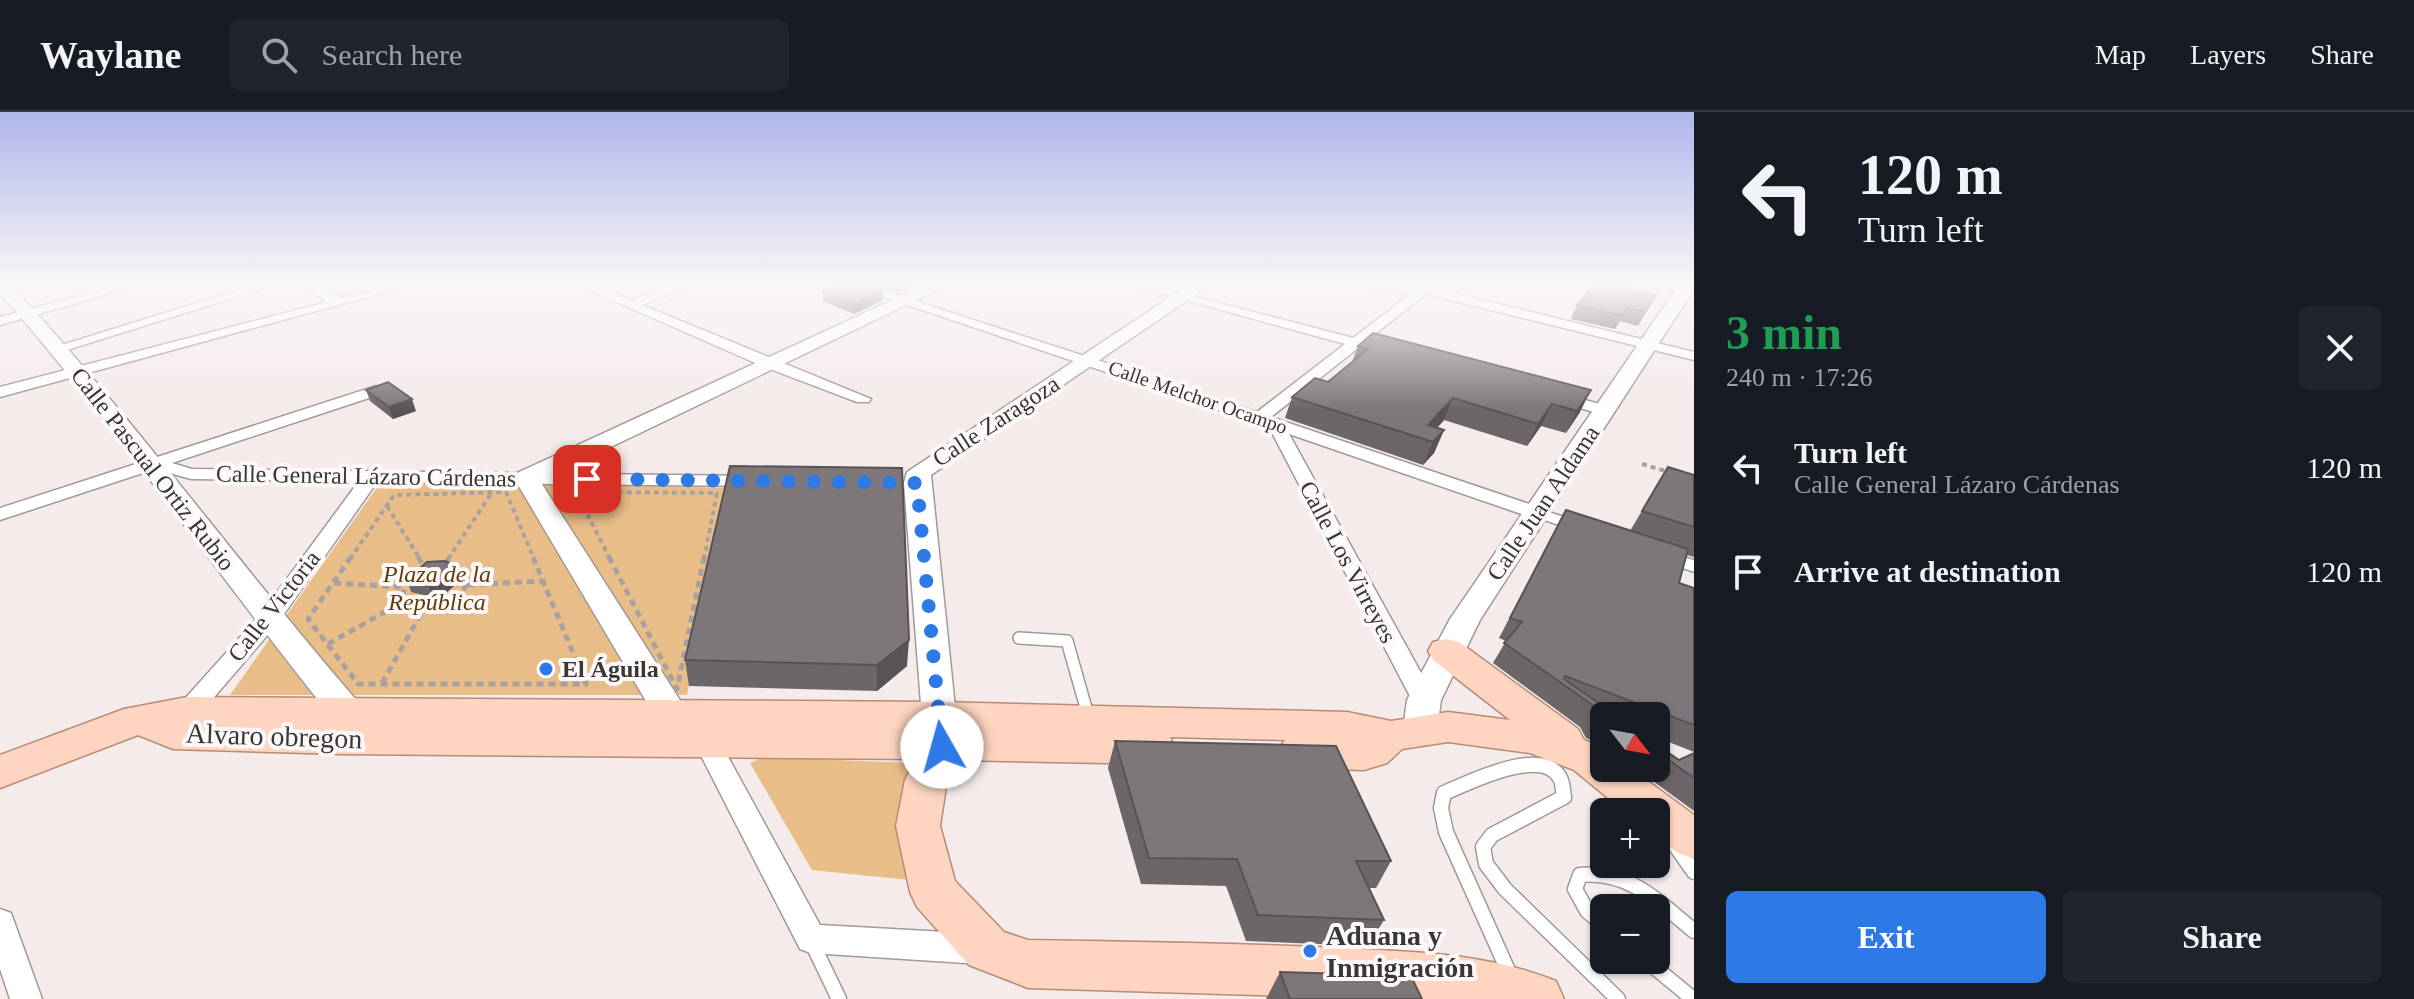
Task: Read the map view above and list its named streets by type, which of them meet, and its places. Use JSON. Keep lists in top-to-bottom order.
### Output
{
  "streets": {
    "main road": [
      "Calle Zaragoza",
      "Calle Pascual Ortiz Rubio",
      "Calle Juan Aldama",
      "Alvaro obregon"
    ],
    "street": [
      "Calle Melchor Ocampo",
      "Calle General Lázaro Cárdenas",
      "Calle Los Virreyes",
      "Calle Victoria"
    ]
  },
  "crossings": [
    ["Calle Melchor Ocampo", "Calle Zaragoza"],
    ["Calle Melchor Ocampo", "Calle Juan Aldama"],
    ["Calle Melchor Ocampo", "Calle Los Virreyes"],
    ["Calle Zaragoza", "Alvaro obregon"],
    ["Calle Pascual Ortiz Rubio", "Calle General Lázaro Cárdenas"],
    ["Calle Pascual Ortiz Rubio", "Calle Victoria"],
    ["Calle Pascual Ortiz Rubio", "Alvaro obregon"],
    ["Calle General Lázaro Cárdenas", "Calle Victoria"],
    ["Calle Juan Aldama", "Calle Los Virreyes"],
    ["Calle Victoria", "Alvaro obregon"]
  ],
  "parks": ["Plaza de la República"],
  "places": ["El Águila", "Aduana y Inmigración"],
  "north": "bottom right",
  "page": {
    "header": "Waylane",
    "search": "Search here",
    "nav": ["Map", "Layers", "Share"],
    "turn": ["120 m", "Turn left"],
    "heading": ["3 min", "240 m · 17:26"],
    "list": [
      {
        "name": "Turn left",
        "note": "Calle General Lázaro Cárdenas",
        "value": "120 m"
      },
      {
        "name": "Arrive at destination",
        "value": "120 m"
      }
    ],
    "map_buttons": ["+", "−"],
    "buttons": ["Exit", "Share"]
  }
}
